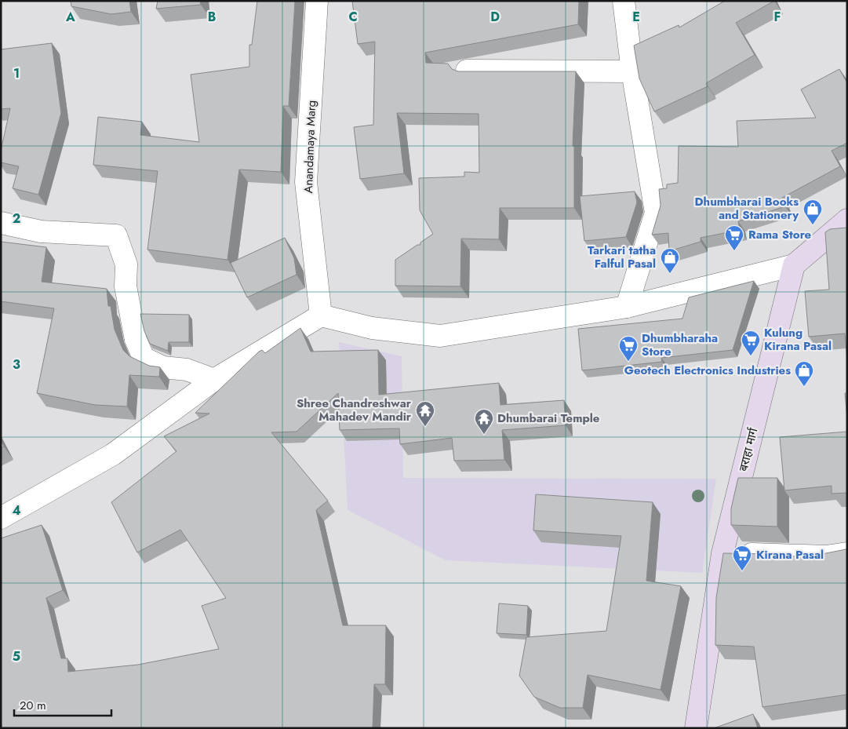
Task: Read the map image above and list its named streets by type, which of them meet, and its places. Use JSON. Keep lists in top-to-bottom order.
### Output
{
  "streets": {
    "main road": ["बराहा मार्ग"],
    "street": ["Anandamaya Marg"]
  },
  "places": {
    "shop": ["Dhumbharai Books and Stationery", "Tarkari tatha Falful Pasal", "Geotech Electronics Industries"],
    "supermarket": [
      "Rama Store",
      "Kulung Kirana Pasal",
      "Dhumbharaha Store",
      "Kirana Pasal"
    ],
    "temple": ["Shree Chandreshwar Mahadev Mandir", "Dhumbarai Temple"]
  },
  "scale_bar": "20 m",
  "grid": {
    "columns": [
      "A",
      "B",
      "C",
      "D",
      "E",
      "F"
    ],
    "rows": [
      "1",
      "2",
      "3",
      "4",
      "5"
    ]
  }
}
